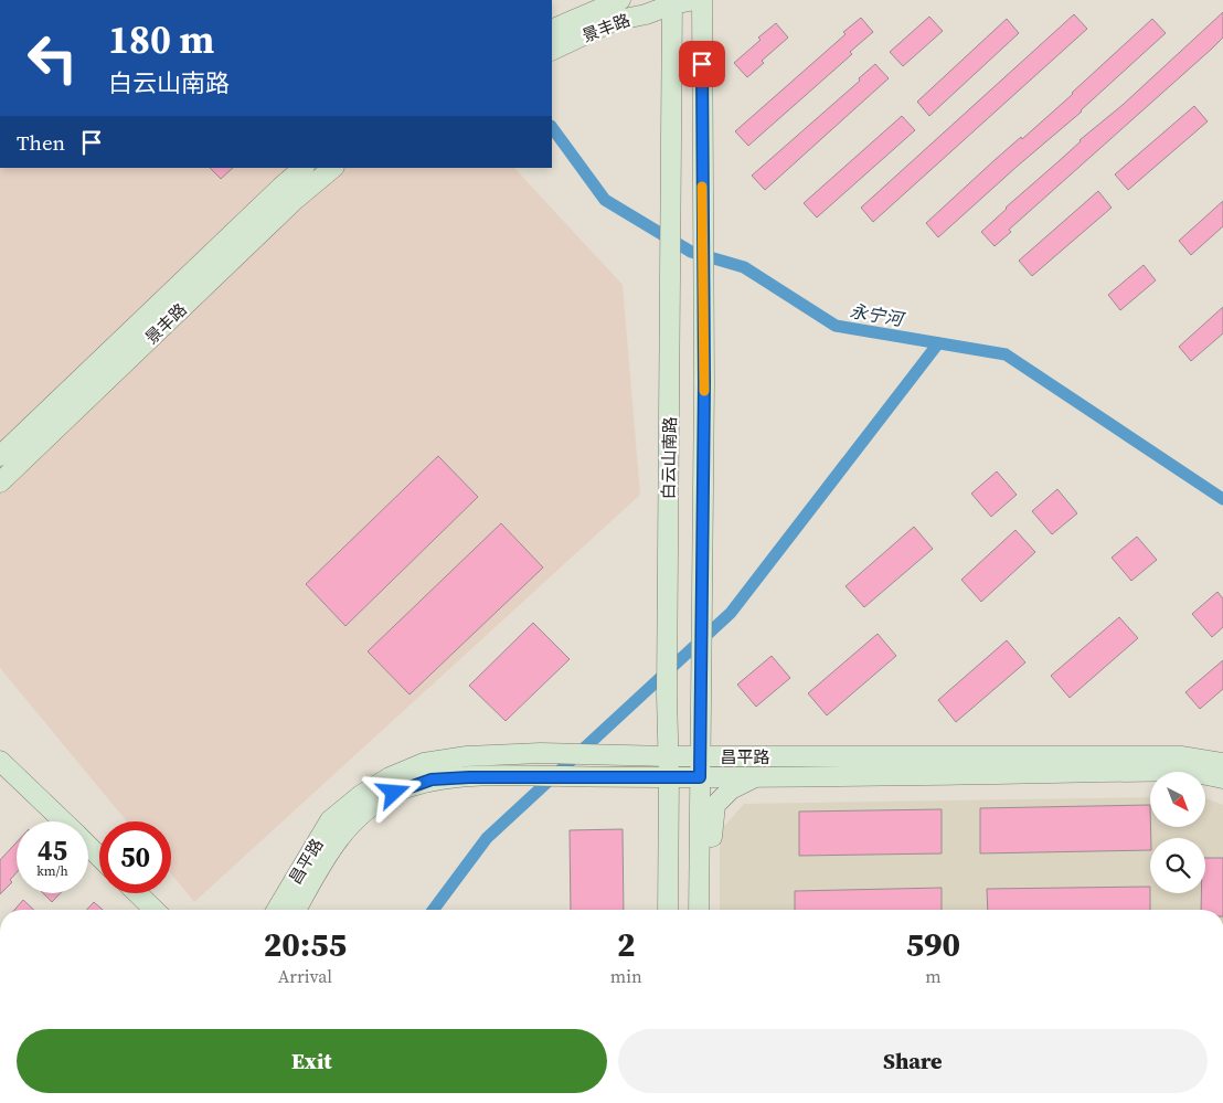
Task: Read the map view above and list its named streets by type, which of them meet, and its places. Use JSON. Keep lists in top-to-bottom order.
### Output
{
  "streets": {
    "main road": ["景丰路", "白云山南路", "昌平路"]
  },
  "crossings": [
    ["景丰路", "白云山南路"],
    ["白云山南路", "昌平路"]
  ],
  "water": ["永宁河"],
  "north": "bottom right",
  "page": {
    "turn": ["180 m", "白云山南路"],
    "then": "Then",
    "speed": "45 km/h",
    "limit": "50",
    "eta": [
      "20:55",
      "Arrival",
      "2",
      "min",
      "590",
      "m"
    ],
    "buttons": ["Exit", "Share"]
  }
}
